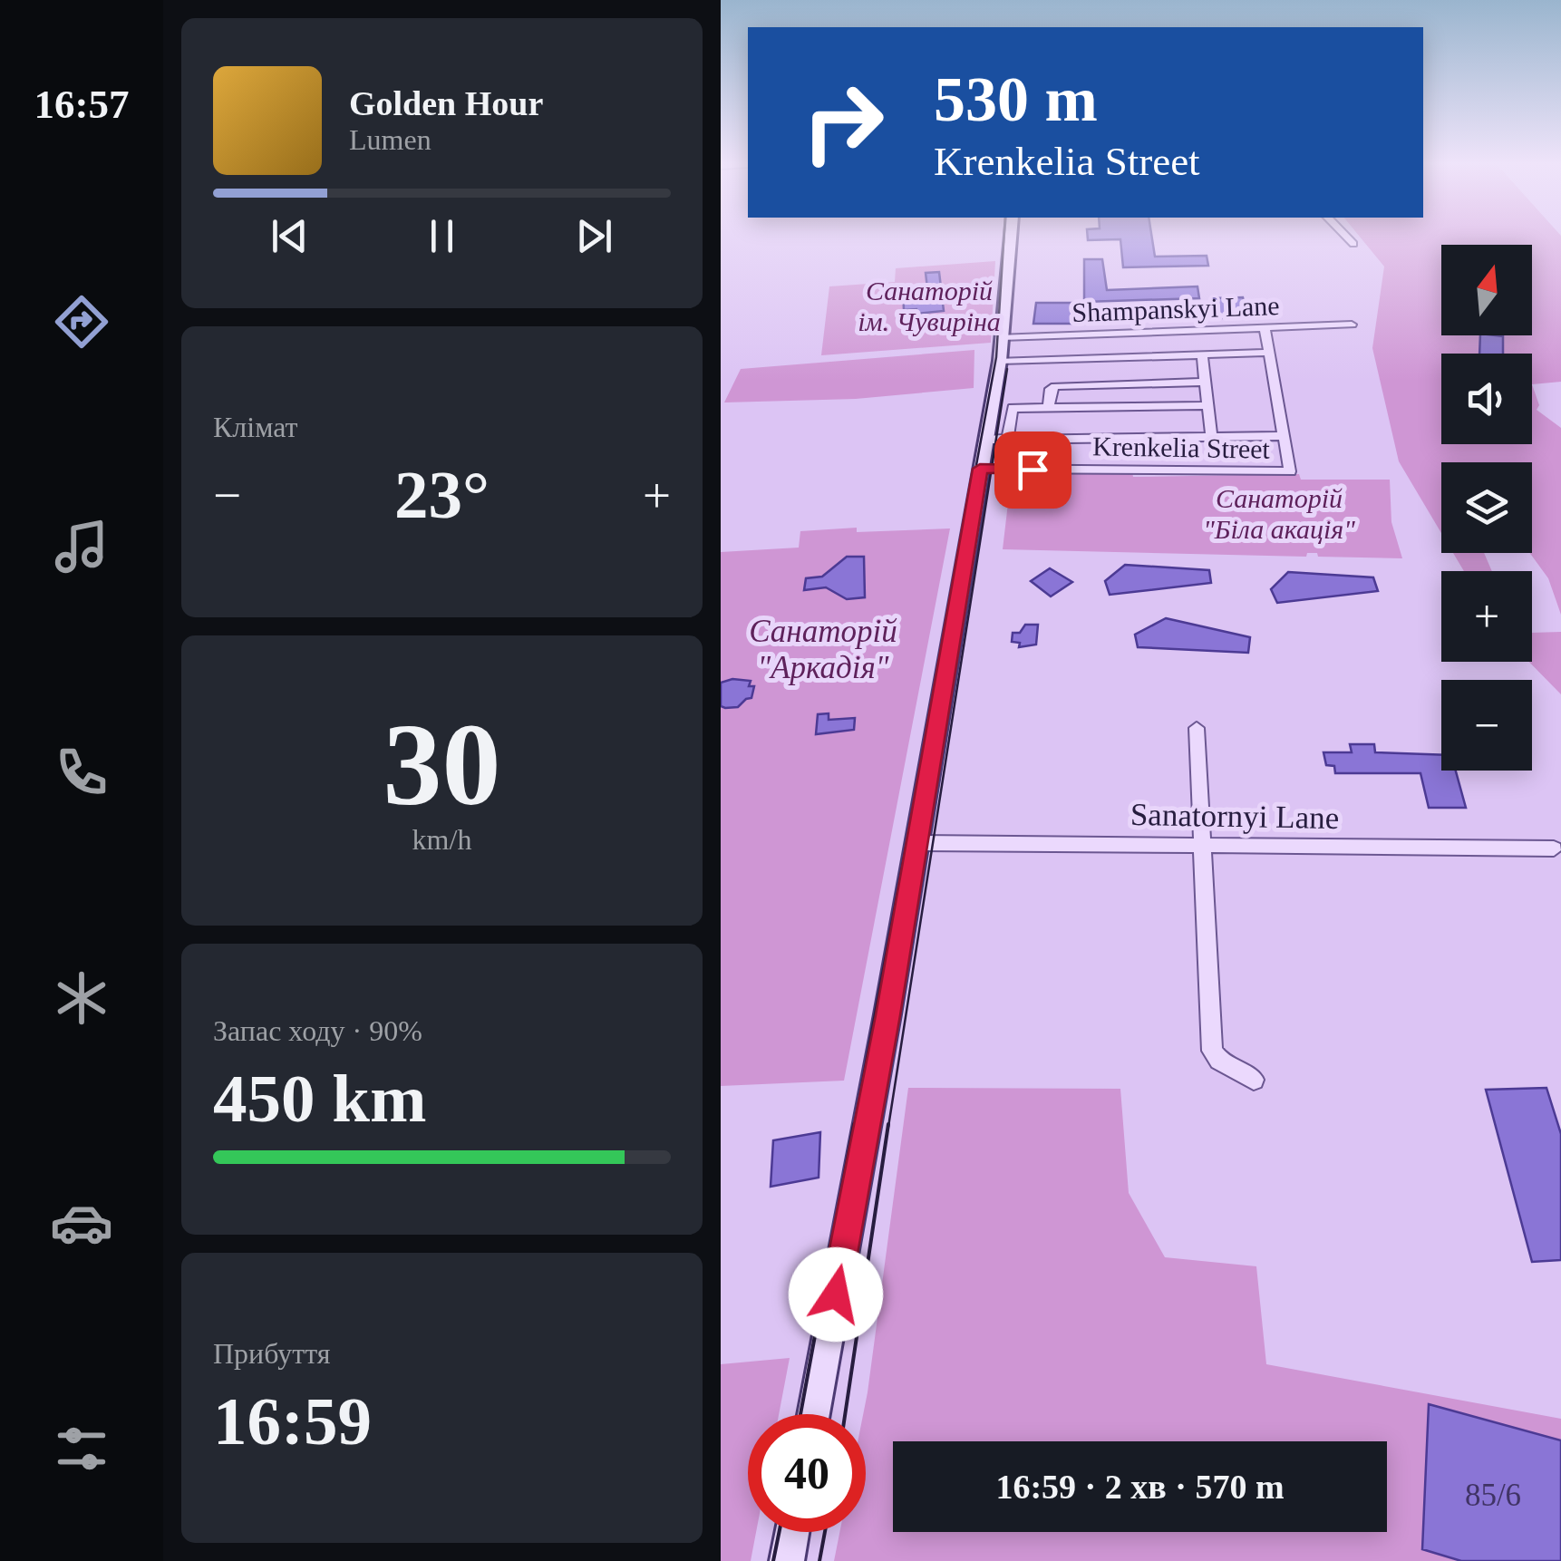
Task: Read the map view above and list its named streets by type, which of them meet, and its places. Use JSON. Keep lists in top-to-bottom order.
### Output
{
  "streets": {
    "street": ["Shampanskyi Lane", "Krenkelia Street", "Sanatornyi Lane"]
  },
  "crossings": [
    ["Shampanskyi Lane", "Krenkelia Street"]
  ],
  "parks": ["Санаторій ім. Чувиріна", "Санаторій \"Біла акація\"", "Санаторій \"Аркадія\""],
  "house_numbers": ["85/6"],
  "north": "top",
  "page": {
    "tabs": "16:57",
    "turn": ["530 m", "Krenkelia Street"],
    "song": ["Golden Hour", "Lumen"],
    "map_buttons": ["+", "−"],
    "tile": [
      "Клімат",
      ["30", "km/h"],
      ["Запас ходу · 90%", "450 km"],
      ["Прибуття", "16:59"]
    ],
    "heat": ["−", "23°", "+"],
    "limit": "40",
    "trip": "16:59 · 2 хв · 570 m"
  }
}
